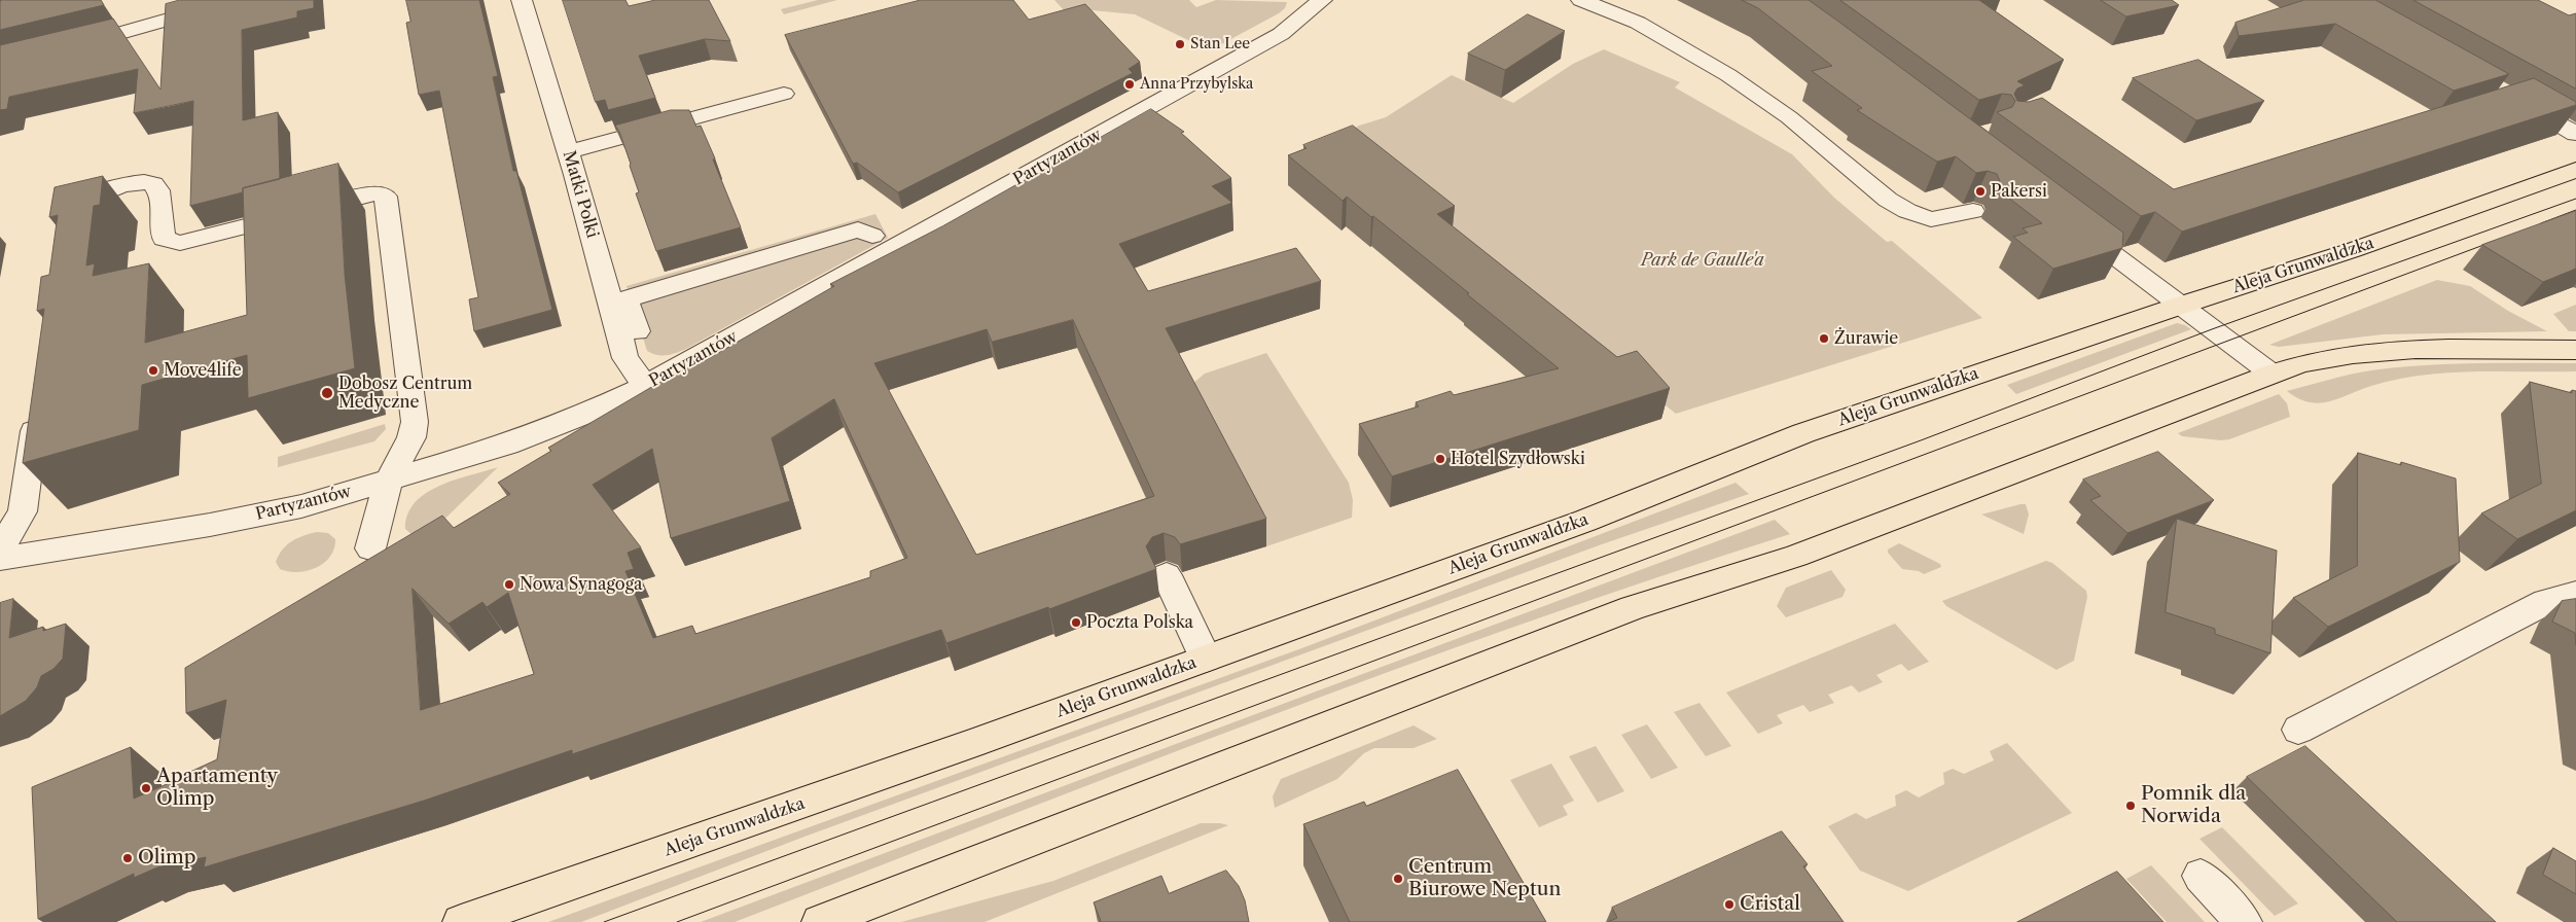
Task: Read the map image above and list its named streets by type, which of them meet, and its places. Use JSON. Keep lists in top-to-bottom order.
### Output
{
  "streets": {
    "main road": ["Aleja Grunwaldzka"],
    "street": ["Partyzantów", "Matki Polki"]
  },
  "crossings": [
    ["Partyzantów", "Matki Polki"]
  ],
  "parks": ["Park de Gaulle'a"],
  "places": [
    "Stan Lee",
    "Anna Przybylska",
    "Pakersi",
    "Żurawie",
    "Move4life",
    "Dobosz Centrum Medyczne",
    "Hotel Szydłowski",
    "Nowa Synagoga",
    "Poczta Polska",
    "Apartamenty Olimp",
    "Pomnik dla Norwida",
    "Olimp",
    "Centrum Biurowe Neptun",
    "Cristal"
  ]
}
